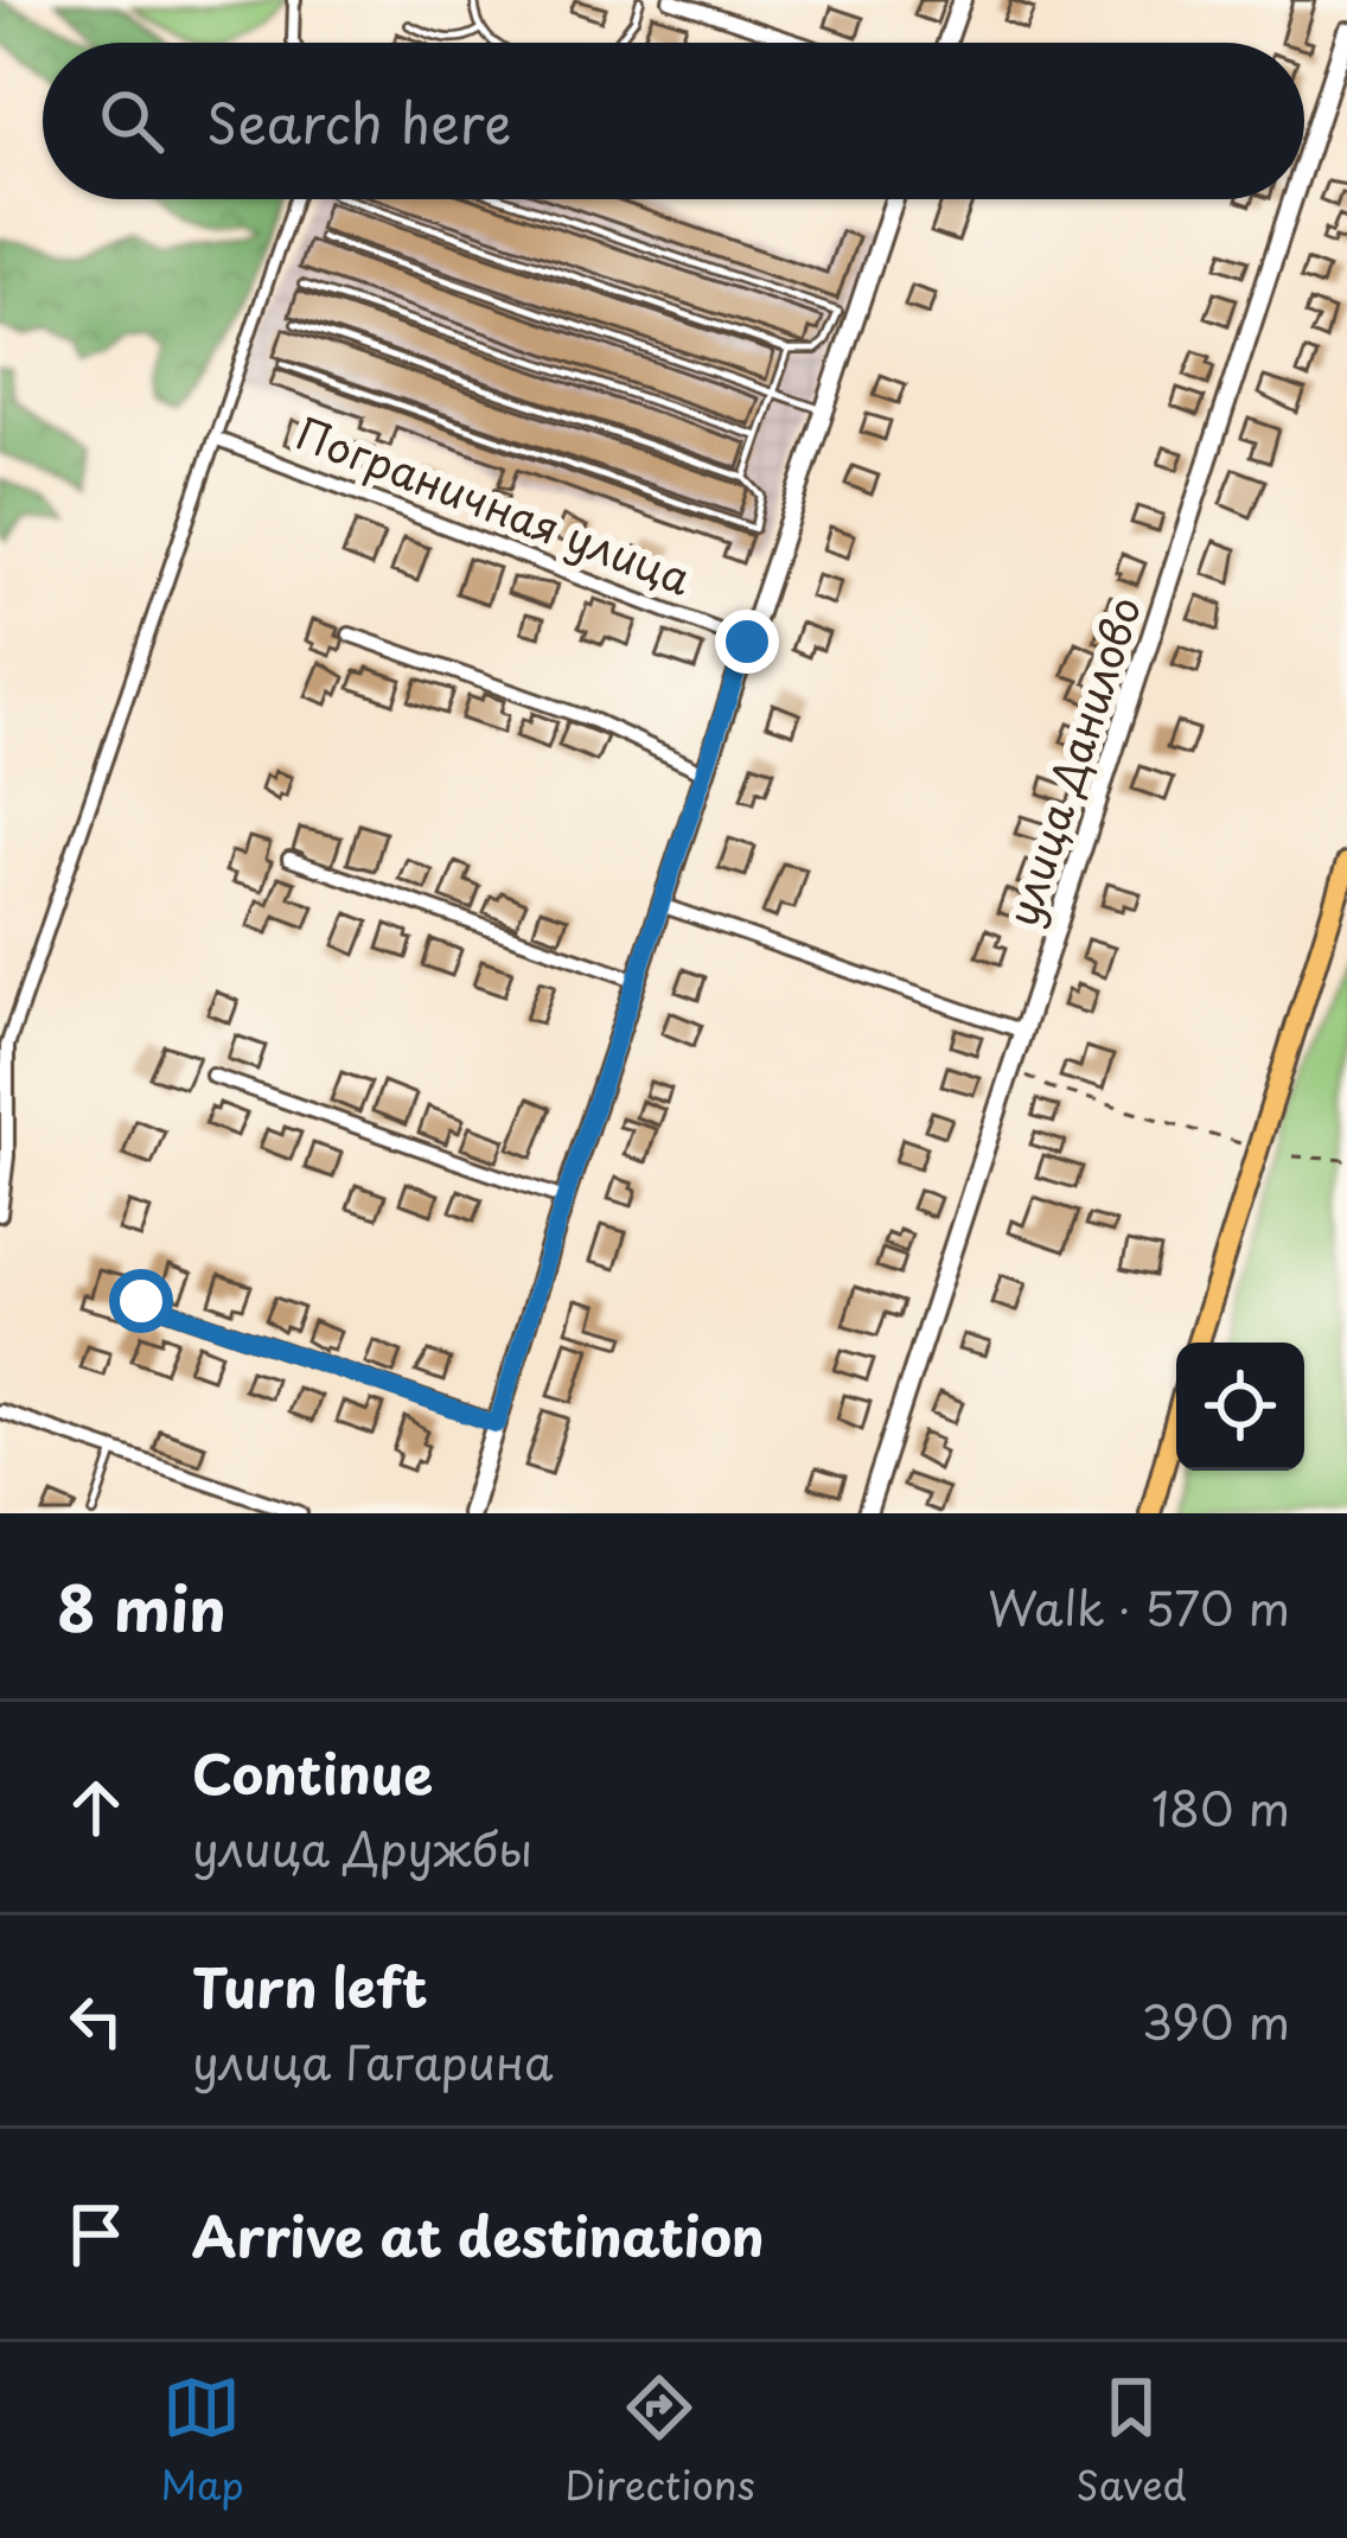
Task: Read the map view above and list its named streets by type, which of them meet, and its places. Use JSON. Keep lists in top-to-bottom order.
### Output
{
  "streets": {
    "street": ["Пограничная улица", "улица Данилово"]
  },
  "page": {
    "search": "Search here",
    "heading": ["8 min", "Walk · 570 m"],
    "list": [
      ["Continue", "улица Дружбы", "180 m"],
      ["Turn left", "улица Гагарина", "390 m"],
      "Arrive at destination"
    ],
    "nav": ["Map", "Directions", "Saved"]
  }
}
